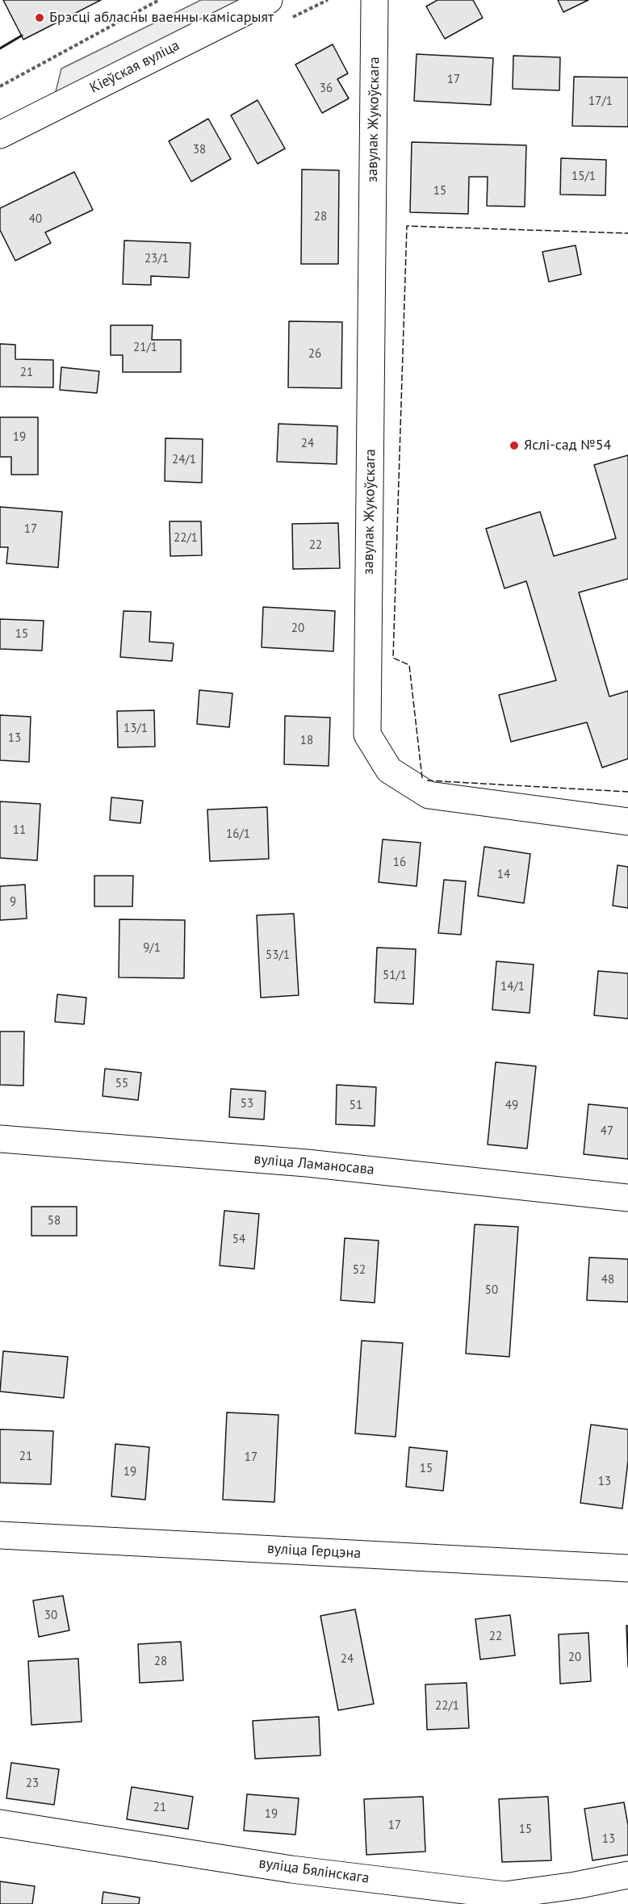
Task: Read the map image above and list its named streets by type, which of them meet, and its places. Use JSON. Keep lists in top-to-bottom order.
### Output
{
  "streets": {
    "street": [
      "Кіеўская вуліца",
      "завулак Жукоўскага",
      "вуліца Ламаносава",
      "вуліца Герцэна",
      "вуліца Бялінскага"
    ]
  },
  "places": ["Брэсці абласны ваенны камісарыят", "Яслі-сад №54"],
  "house_numbers": [
    "17",
    "36",
    "17/1",
    "38",
    "15/1",
    "15",
    "28",
    "40",
    "23/1",
    "21/1",
    "26",
    "21",
    "19",
    "24",
    "24/1",
    "17",
    "22/1",
    "22",
    "20",
    "15",
    "13/1",
    "13",
    "18",
    "11",
    "16/1",
    "16",
    "14",
    "9",
    "9/1",
    "53/1",
    "51/1",
    "14/1",
    "55",
    "53",
    "51",
    "49",
    "47",
    "58",
    "54",
    "52",
    "48",
    "50",
    "21",
    "17",
    "15",
    "19",
    "13",
    "30",
    "22",
    "20",
    "24",
    "28",
    "22/1",
    "23",
    "21",
    "19",
    "17",
    "15",
    "13"
  ]
}
